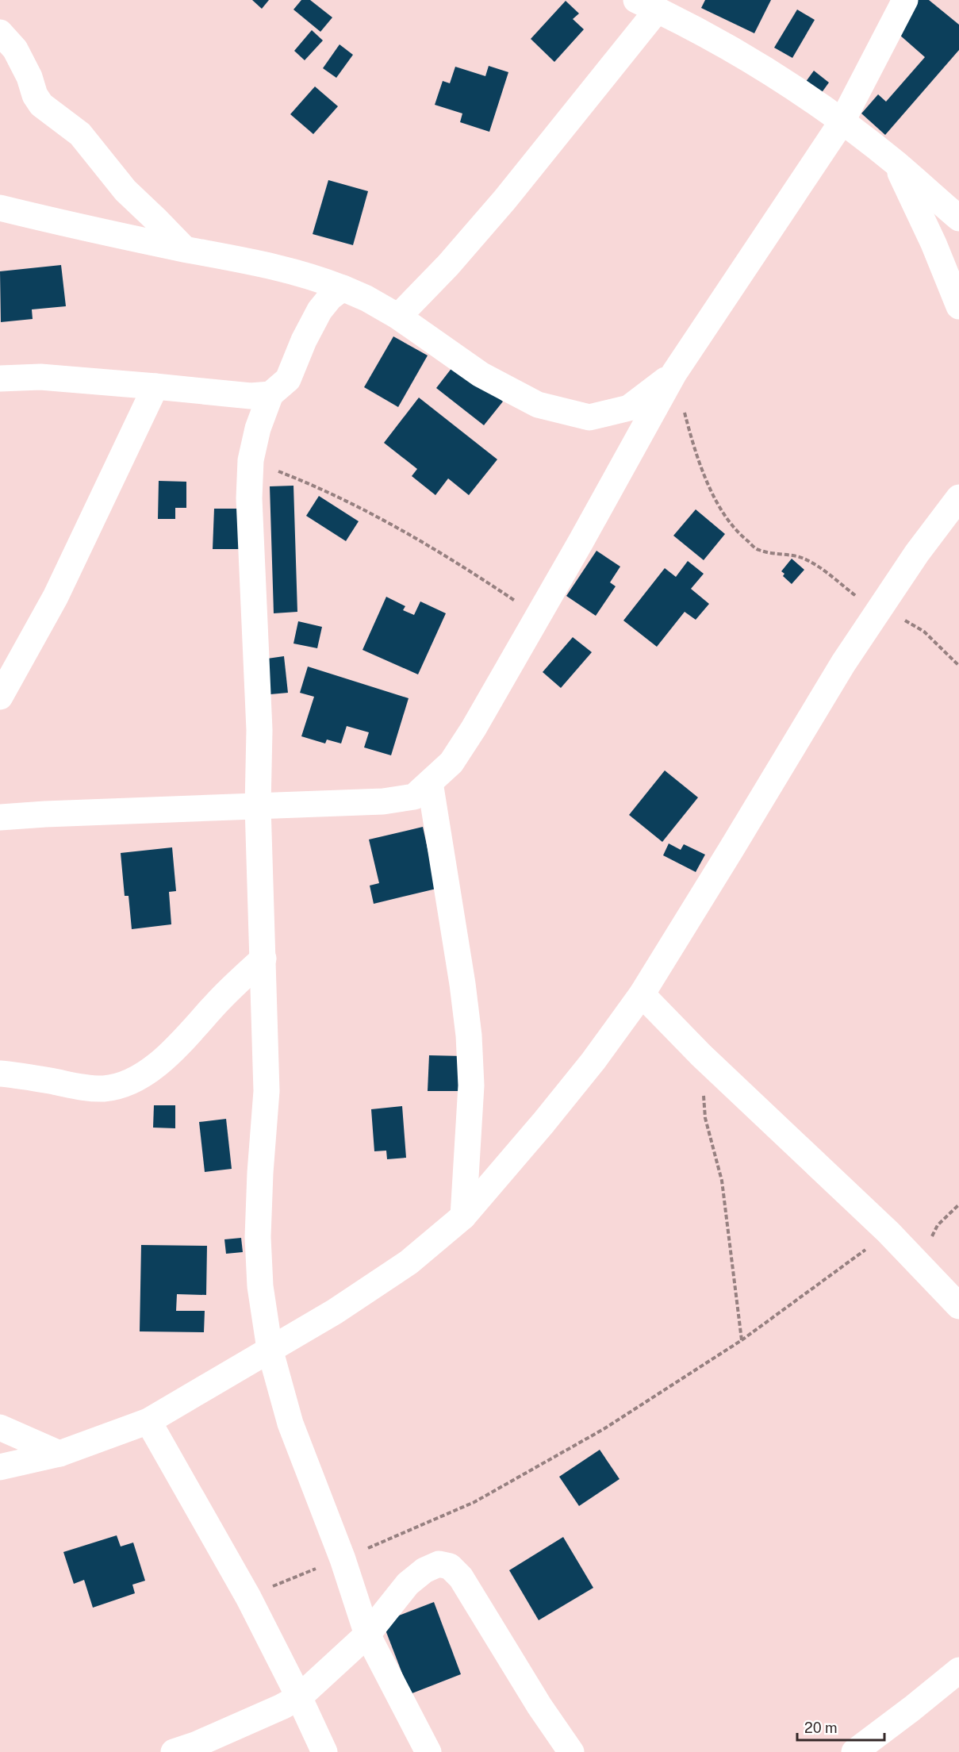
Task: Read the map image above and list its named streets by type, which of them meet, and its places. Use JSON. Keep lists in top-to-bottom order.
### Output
{
  "scale_bar": "20 m"
}
